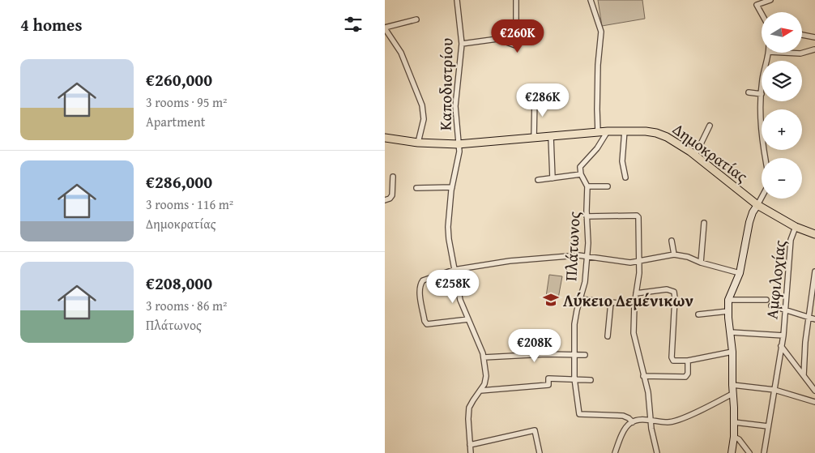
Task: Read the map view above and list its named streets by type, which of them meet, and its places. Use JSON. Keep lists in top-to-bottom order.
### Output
{
  "streets": {
    "main road": ["Δημοκρατίας"],
    "street": ["Καποδιστρίου", "Πλάτωνος", "Αμφιλοχίας"]
  },
  "crossings": [
    ["Καποδιστρίου", "Δημοκρατίας"],
    ["Δημοκρατίας", "Αμφιλοχίας"]
  ],
  "places": {
    "school or university": ["Λύκειο Δεμένικων"]
  },
  "north": "right",
  "page": {
    "heading": "4 homes",
    "map_buttons": ["+", "−"],
    "price": [
      "€260K",
      "€286K",
      "€258K",
      "€208K"
    ],
    "list": [
      {
        "name": "€260,000",
        "note": "3 rooms · 95 m² · Apartment"
      },
      {
        "name": "€286,000",
        "note": "3 rooms · 116 m² · Δημοκρατίας"
      },
      {
        "name": "€208,000",
        "note": "3 rooms · 86 m² · Πλάτωνος"
      }
    ]
  }
}
